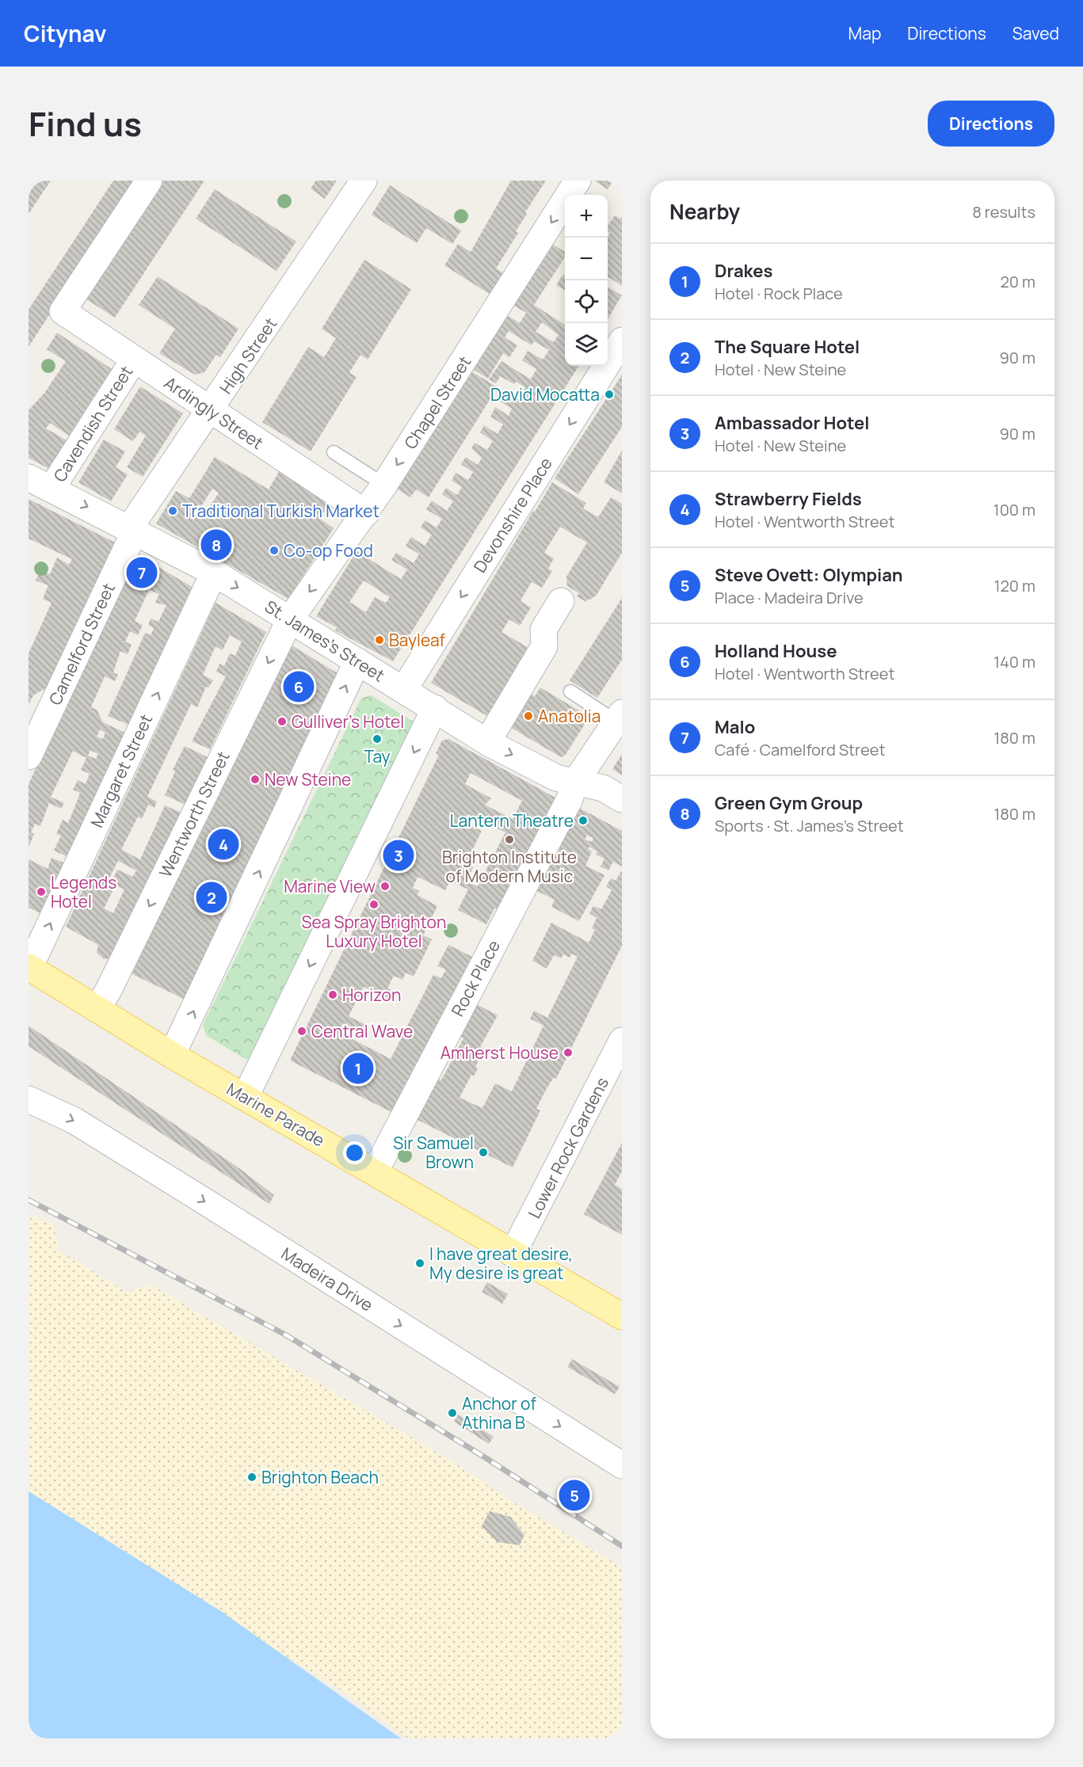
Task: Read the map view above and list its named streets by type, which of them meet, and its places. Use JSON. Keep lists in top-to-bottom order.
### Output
{
  "streets": {
    "main road": ["Marine Parade"],
    "street": [
      "High Street",
      "Chapel Street",
      "Ardingly Street",
      "Cavendish Street",
      "Devonshire Place",
      "St. James's Street",
      "Camelford Street",
      "Margaret Street",
      "Wentworth Street",
      "Rock Place",
      "Lower Rock Gardens",
      "Madeira Drive"
    ]
  },
  "crossings": [
    ["High Street", "Ardingly Street"],
    ["High Street", "St. James's Street"],
    ["High Street", "Camelford Street"],
    ["Chapel Street", "Ardingly Street"],
    ["Chapel Street", "St. James's Street"],
    ["Chapel Street", "Wentworth Street"],
    ["Ardingly Street", "Cavendish Street"],
    ["Cavendish Street", "St. James's Street"],
    ["Devonshire Place", "St. James's Street"],
    ["St. James's Street", "Camelford Street"],
    ["St. James's Street", "Margaret Street"],
    ["St. James's Street", "Wentworth Street"],
    ["St. James's Street", "Rock Place"],
    ["Margaret Street", "Marine Parade"],
    ["Wentworth Street", "Marine Parade"],
    ["Rock Place", "Marine Parade"],
    ["Marine Parade", "Lower Rock Gardens"]
  ],
  "one_way": ["Chapel Street", "St. James's Street", "Madeira Drive"],
  "places": [
    "David Mocatta",
    "Traditional Turkish Market",
    "Co-op Food",
    "Bayleaf",
    "Anatolia",
    "Gulliver's Hotel",
    "Tay",
    "New Steine",
    "Lantern Theatre",
    "Brighton Institute of Modern Music",
    "Marine View",
    "Legends Hotel",
    "Sea Spray Brighton Luxury Hotel",
    "Horizon",
    "Central Wave",
    "Amherst House",
    "Sir Samuel Brown",
    "I have great desire, My desire is great",
    "Anchor of Athina B",
    "Brighton Beach"
  ],
  "page": {
    "header": "Citynav",
    "nav": ["Map", "Directions", "Saved"],
    "title": "Find us",
    "buttons": "Directions",
    "heading": ["Nearby", "8 results"],
    "map_buttons": ["+", "−"],
    "list": [
      {
        "mark": "1",
        "name": "Drakes",
        "note": "Hotel · Rock Place",
        "value": "20 m"
      },
      {
        "mark": "2",
        "name": "The Square Hotel",
        "note": "Hotel · New Steine",
        "value": "90 m"
      },
      {
        "mark": "3",
        "name": "Ambassador Hotel",
        "note": "Hotel · New Steine",
        "value": "90 m"
      },
      {
        "mark": "4",
        "name": "Strawberry Fields",
        "note": "Hotel · Wentworth Street",
        "value": "100 m"
      },
      {
        "mark": "5",
        "name": "Steve Ovett: Olympian",
        "note": "Place · Madeira Drive",
        "value": "120 m"
      },
      {
        "mark": "6",
        "name": "Holland House",
        "note": "Hotel · Wentworth Street",
        "value": "140 m"
      },
      {
        "mark": "7",
        "name": "Malo",
        "note": "Café · Camelford Street",
        "value": "180 m"
      },
      {
        "mark": "8",
        "name": "Green Gym Group",
        "note": "Sports · St. James's Street",
        "value": "180 m"
      }
    ],
    "pins": [
      "8",
      "7",
      "6",
      "4",
      "3",
      "2",
      "1",
      "5"
    ]
  }
}
